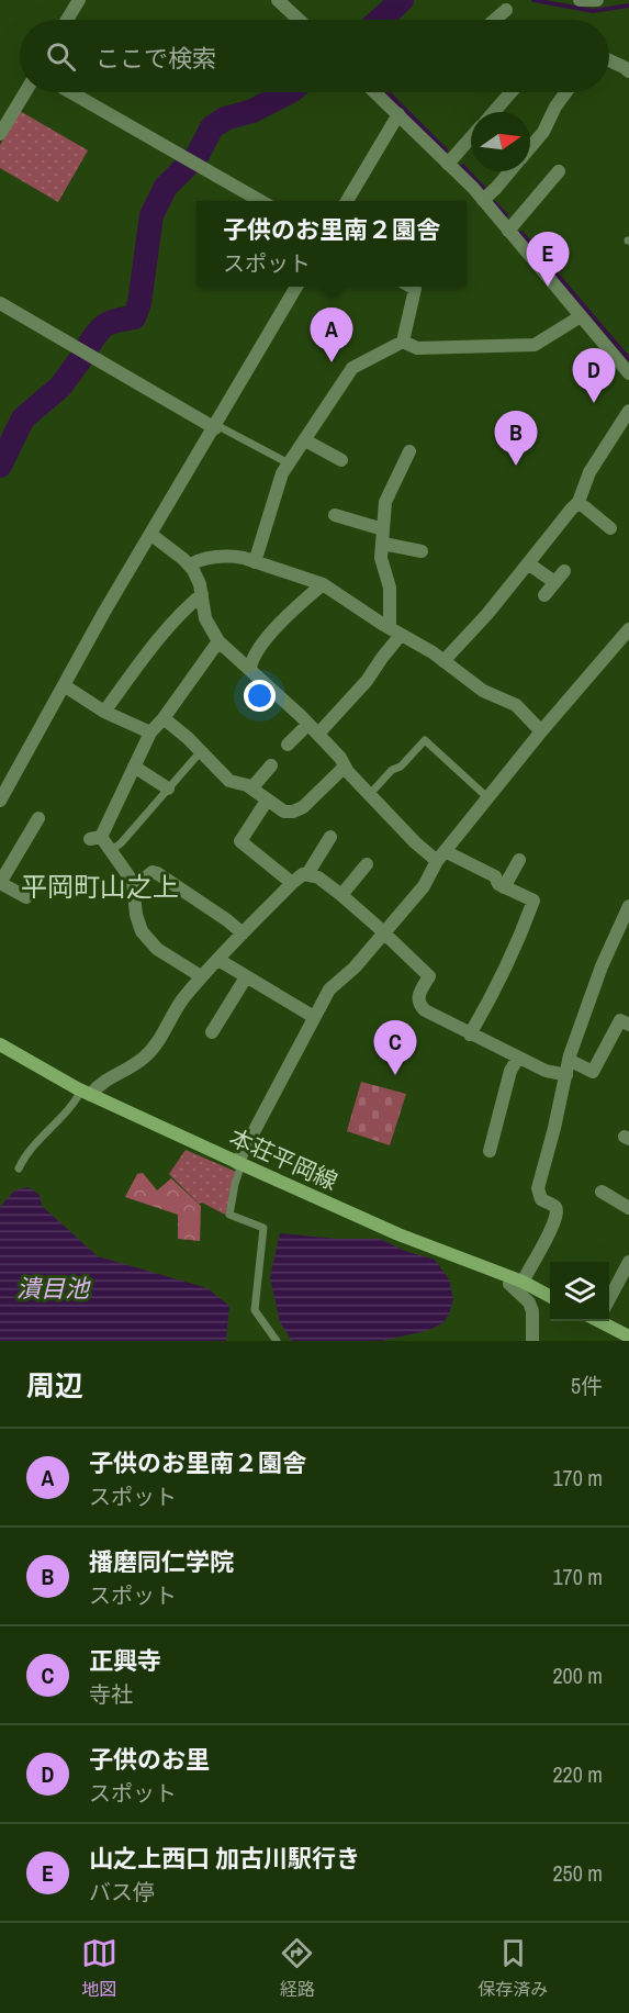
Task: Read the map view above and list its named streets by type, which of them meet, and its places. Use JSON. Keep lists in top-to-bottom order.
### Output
{
  "streets": {
    "main road": ["本荘平岡線"]
  },
  "districts": ["平岡町山之上"],
  "water": ["潰目池"],
  "north": "right",
  "page": {
    "search": "ここで検索",
    "popup": ["子供のお里南２園舎", "スポット"],
    "pins": [
      "E",
      "A",
      "D",
      "B",
      "C"
    ],
    "heading": ["周辺", "5件"],
    "list": [
      {
        "mark": "A",
        "name": "子供のお里南２園舎",
        "note": "スポット",
        "value": "170 m"
      },
      {
        "mark": "B",
        "name": "播磨同仁学院",
        "note": "スポット",
        "value": "170 m"
      },
      {
        "mark": "C",
        "name": "正興寺",
        "note": "寺社",
        "value": "200 m"
      },
      {
        "mark": "D",
        "name": "子供のお里",
        "note": "スポット",
        "value": "220 m"
      },
      {
        "mark": "E",
        "name": "山之上西口 加古川駅行き",
        "note": "バス停",
        "value": "250 m"
      }
    ],
    "nav": ["地図", "経路", "保存済み"]
  }
}
